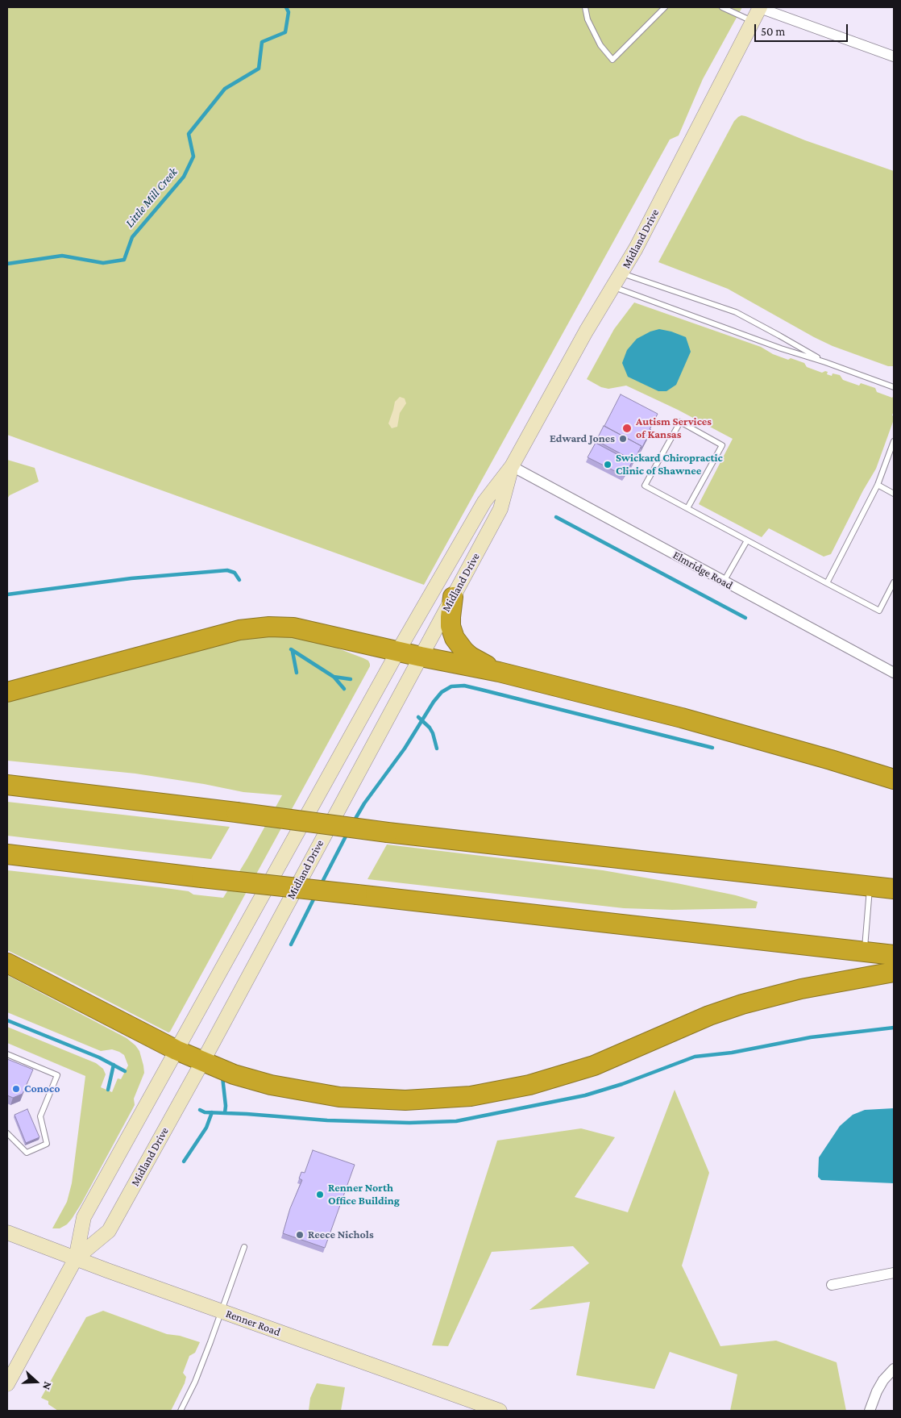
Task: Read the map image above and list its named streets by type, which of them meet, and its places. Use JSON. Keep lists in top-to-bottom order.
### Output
{
  "streets": {
    "main road": ["Midland Drive", "Renner Road"],
    "street": ["Elmridge Road"]
  },
  "crossings": [
    ["Midland Drive", "Elmridge Road"],
    ["Midland Drive", "Renner Road"]
  ],
  "water": ["Little Mill Creek"],
  "places": [
    "Autism Services of Kansas",
    "Edward Jones",
    "Swickard Chiropractic Clinic of Shawnee",
    "Conoco",
    "Renner North Office Building",
    "Reece Nichols"
  ],
  "scale_bar": "50 m",
  "north": "right"
}
